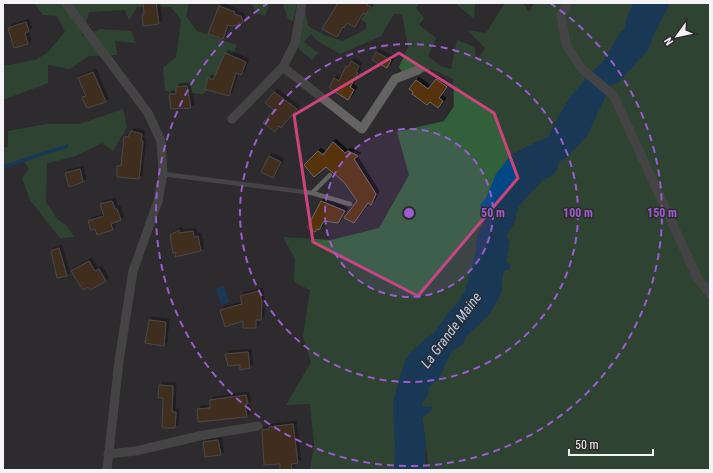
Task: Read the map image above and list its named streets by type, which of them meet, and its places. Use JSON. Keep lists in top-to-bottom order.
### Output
{
  "water": ["La Grande Maine"],
  "scale_bar": "50 m",
  "north": "bottom left",
  "rings": ["50 m", "100 m", "150 m"]
}
